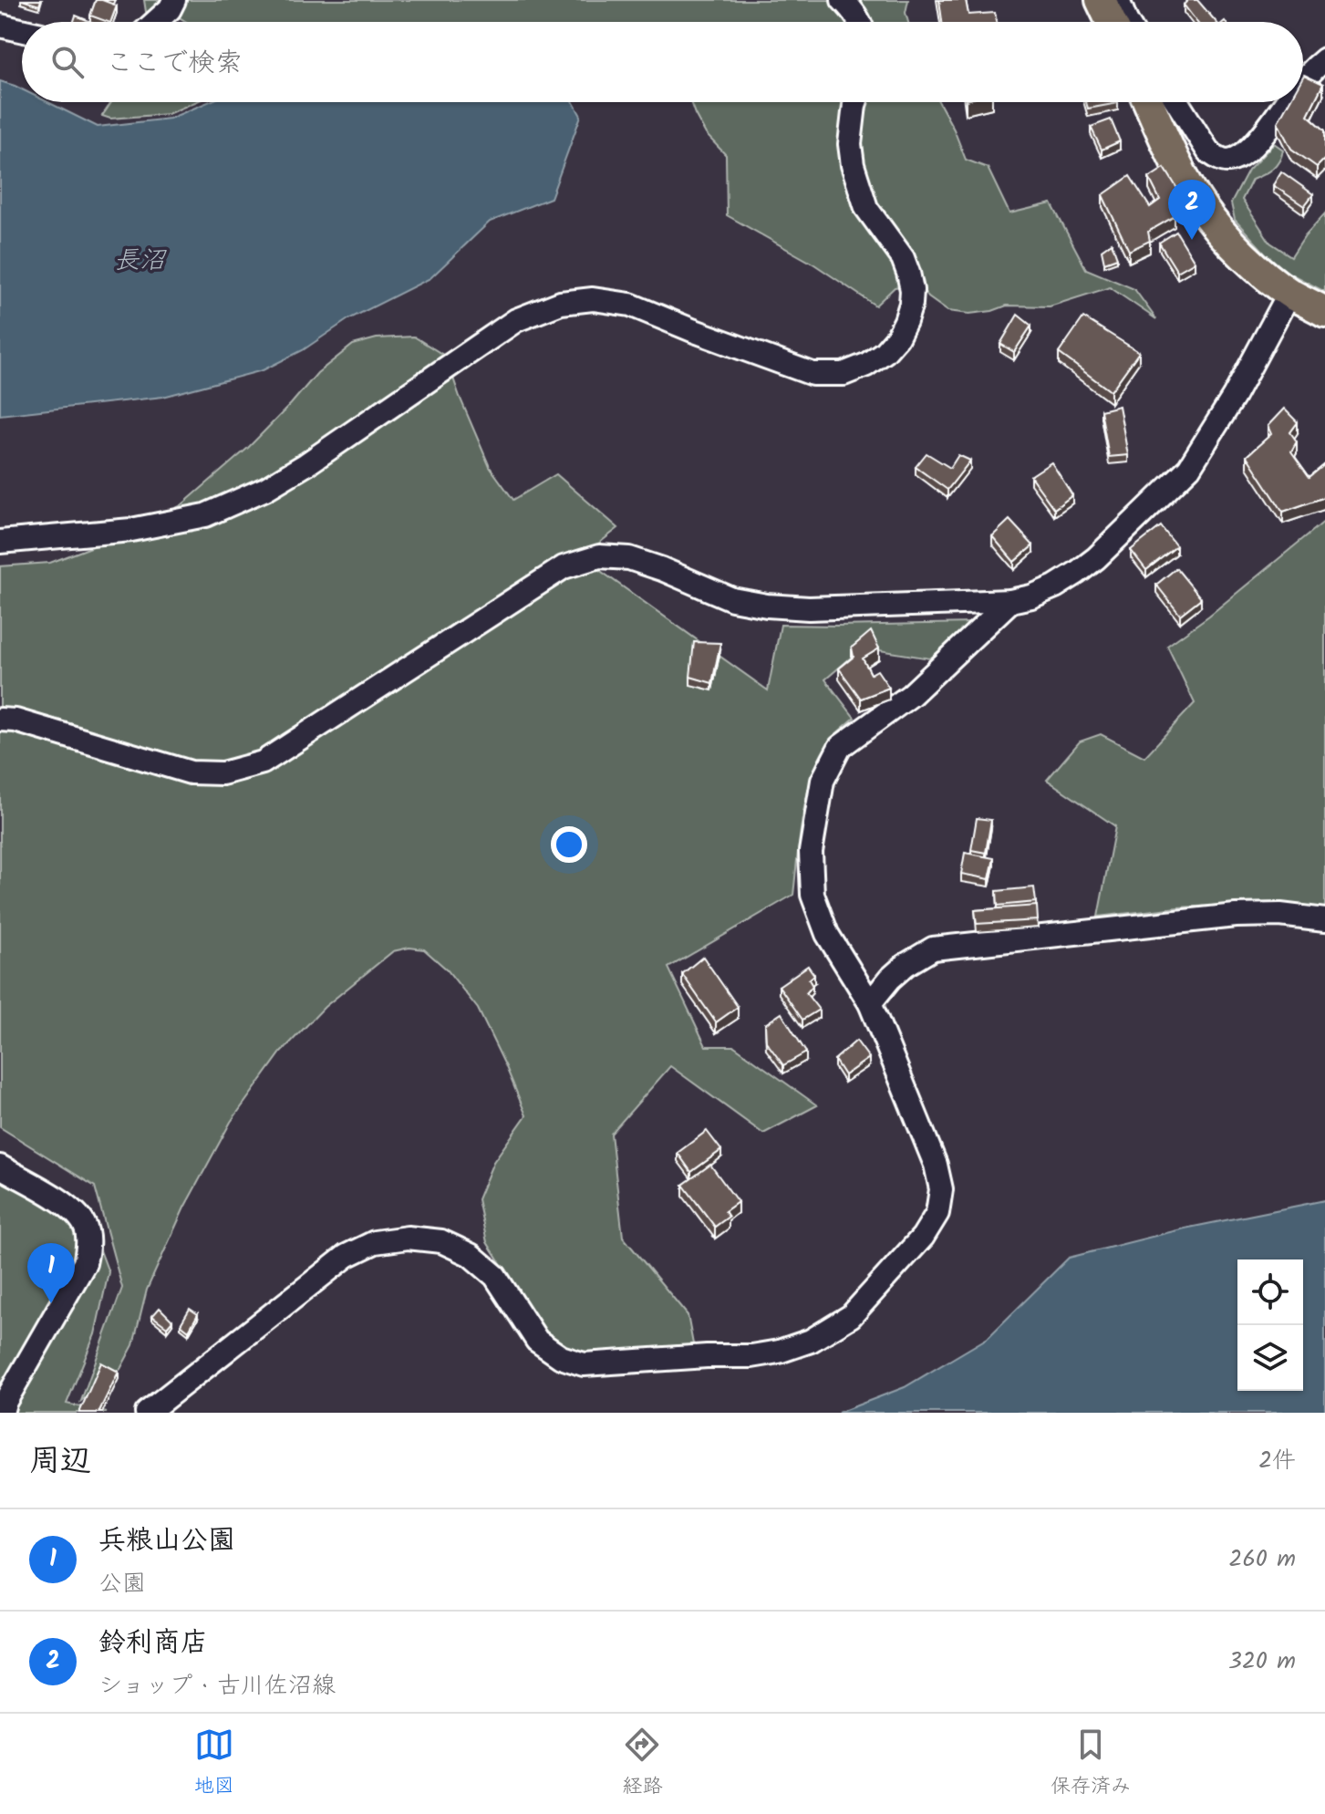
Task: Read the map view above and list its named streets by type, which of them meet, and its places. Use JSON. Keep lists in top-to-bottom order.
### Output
{
  "water": ["長沼"],
  "page": {
    "search": "ここで検索",
    "pins": ["2", "1"],
    "heading": ["周辺", "2件"],
    "list": [
      {
        "mark": "1",
        "name": "兵粮山公園",
        "note": "公園",
        "value": "260 m"
      },
      {
        "mark": "2",
        "name": "鈴利商店",
        "note": "ショップ · 古川佐沼線",
        "value": "320 m"
      }
    ],
    "nav": ["地図", "経路", "保存済み"]
  }
}
